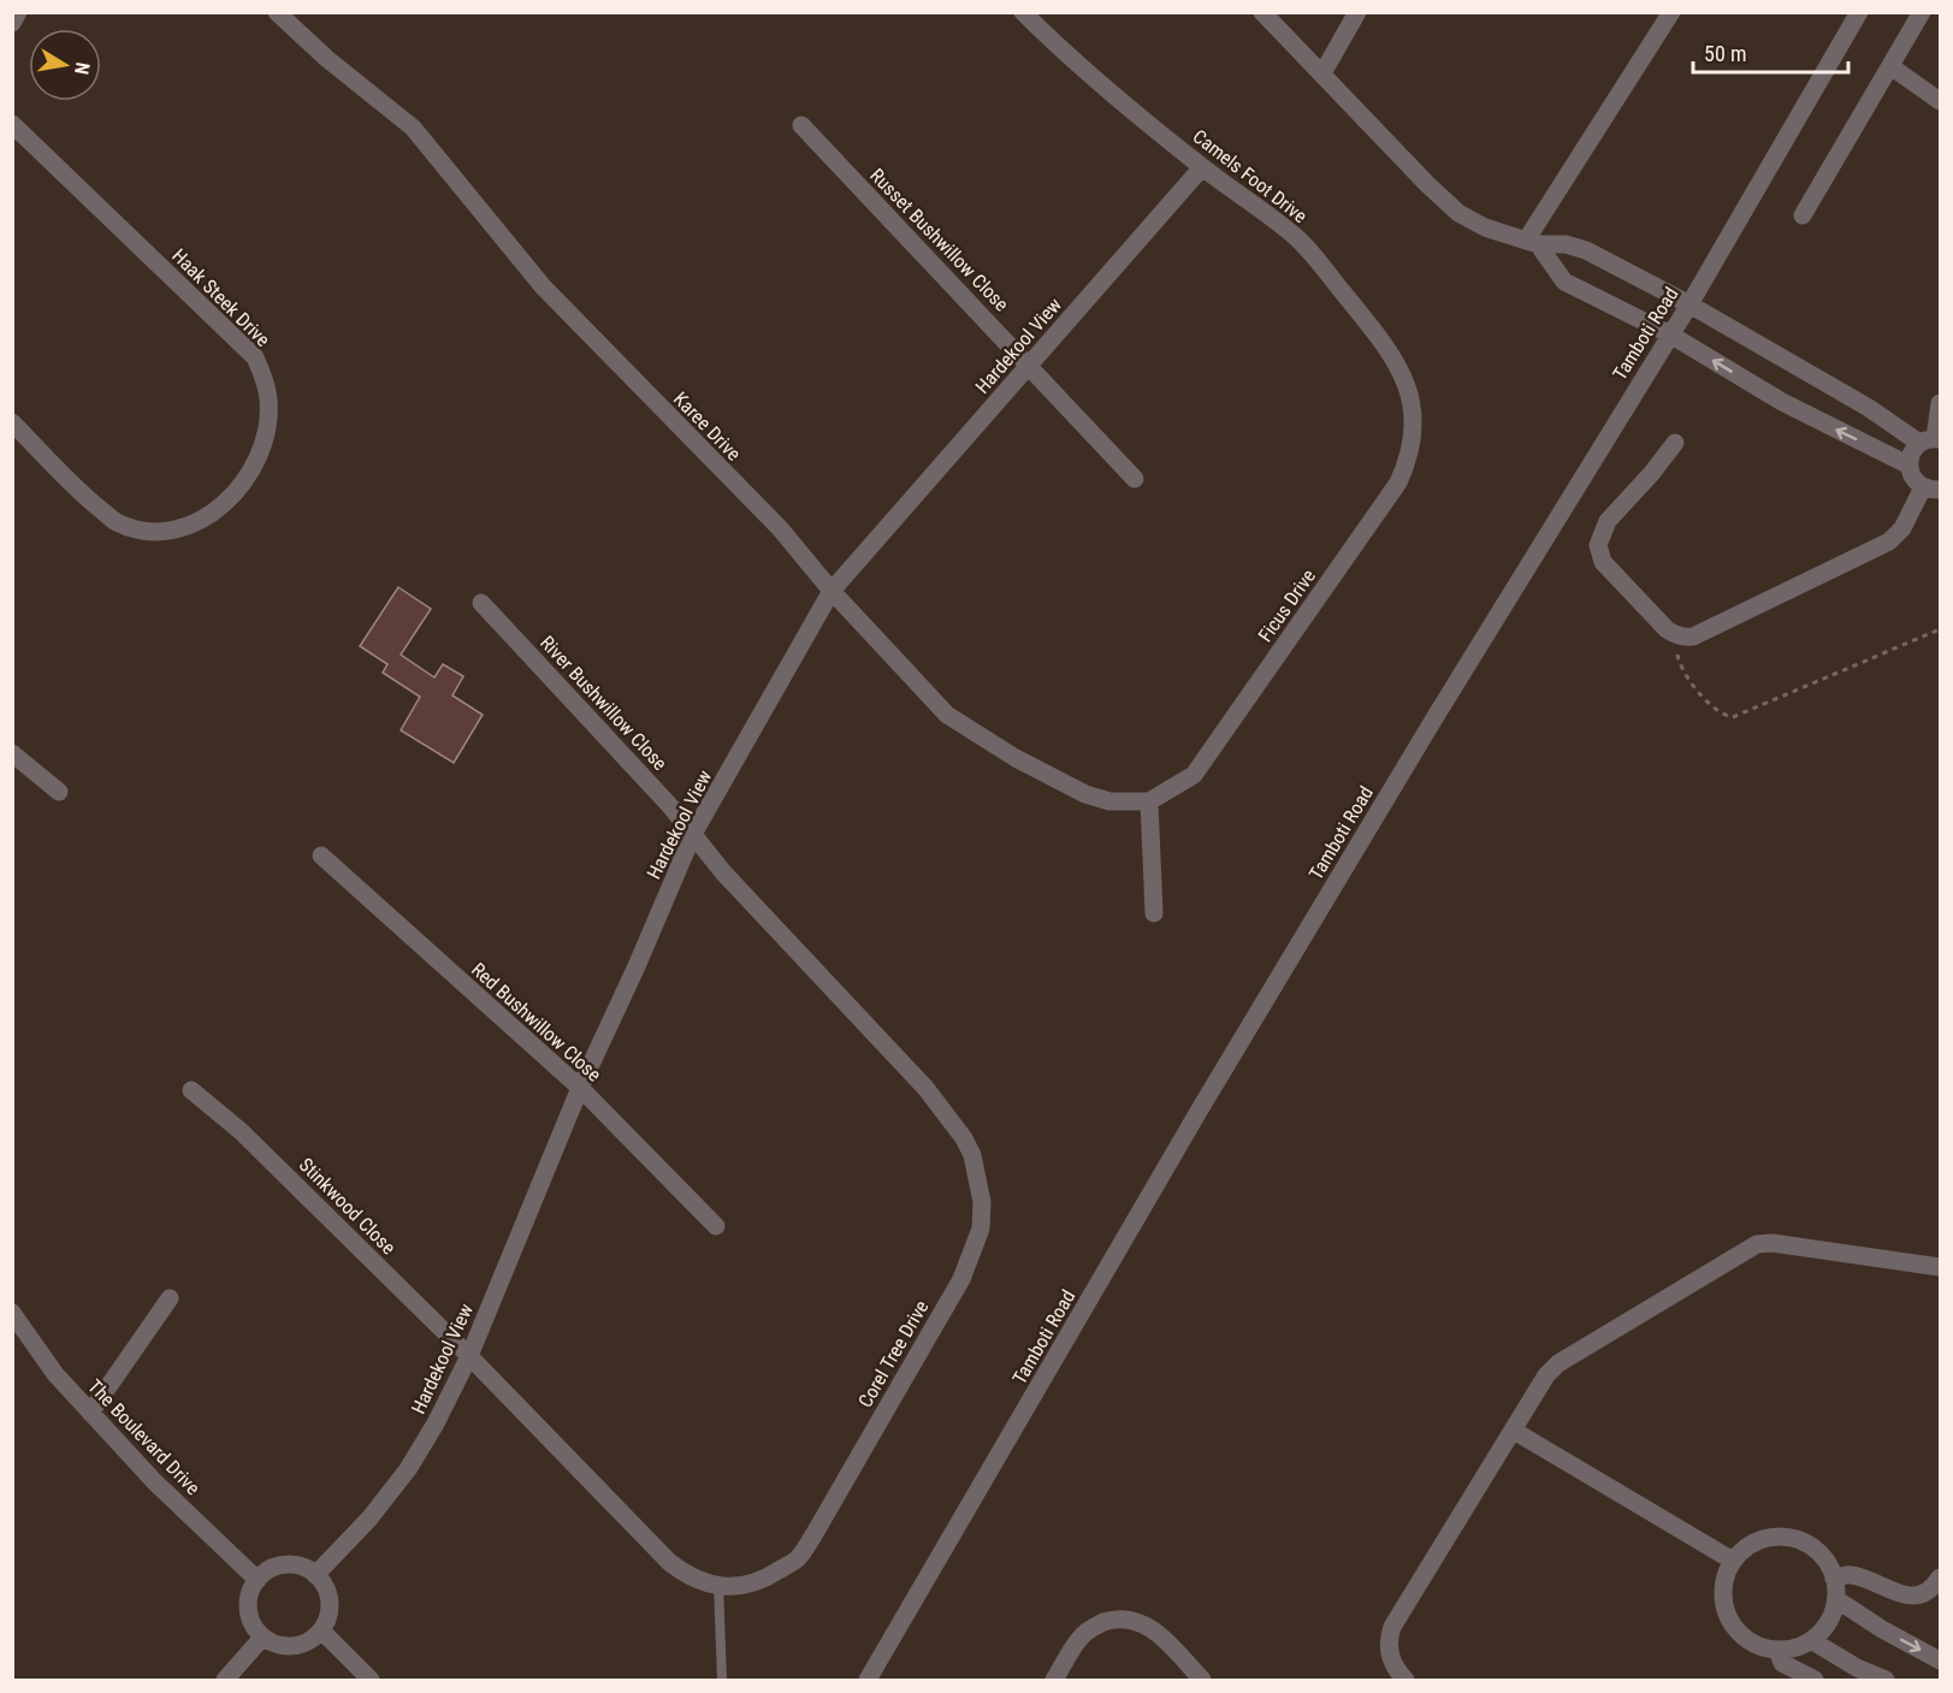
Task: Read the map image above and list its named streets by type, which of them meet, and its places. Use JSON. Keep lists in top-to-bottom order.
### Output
{
  "streets": {
    "street": [
      "Camels Foot Drive",
      "Russet Bushwillow Close",
      "Haak Steek Drive",
      "Tamboti Road",
      "Hardekool View",
      "Karee Drive",
      "Ficus Drive",
      "River Bushwillow Close",
      "Red Bushwillow Close",
      "Stinkwood Close",
      "Corel Tree Drive",
      "The Boulevard Drive"
    ]
  },
  "crossings": [
    ["Camels Foot Drive", "Hardekool View"],
    ["Camels Foot Drive", "Ficus Drive"],
    ["Russet Bushwillow Close", "Hardekool View"],
    ["Hardekool View", "Karee Drive"],
    ["Hardekool View", "River Bushwillow Close"],
    ["Hardekool View", "Red Bushwillow Close"],
    ["Hardekool View", "Stinkwood Close"],
    ["Hardekool View", "Corel Tree Drive"],
    ["Hardekool View", "The Boulevard Drive"],
    ["Karee Drive", "Ficus Drive"],
    ["River Bushwillow Close", "Corel Tree Drive"],
    ["Stinkwood Close", "Corel Tree Drive"]
  ],
  "scale_bar": "50 m",
  "north": "right"
}
